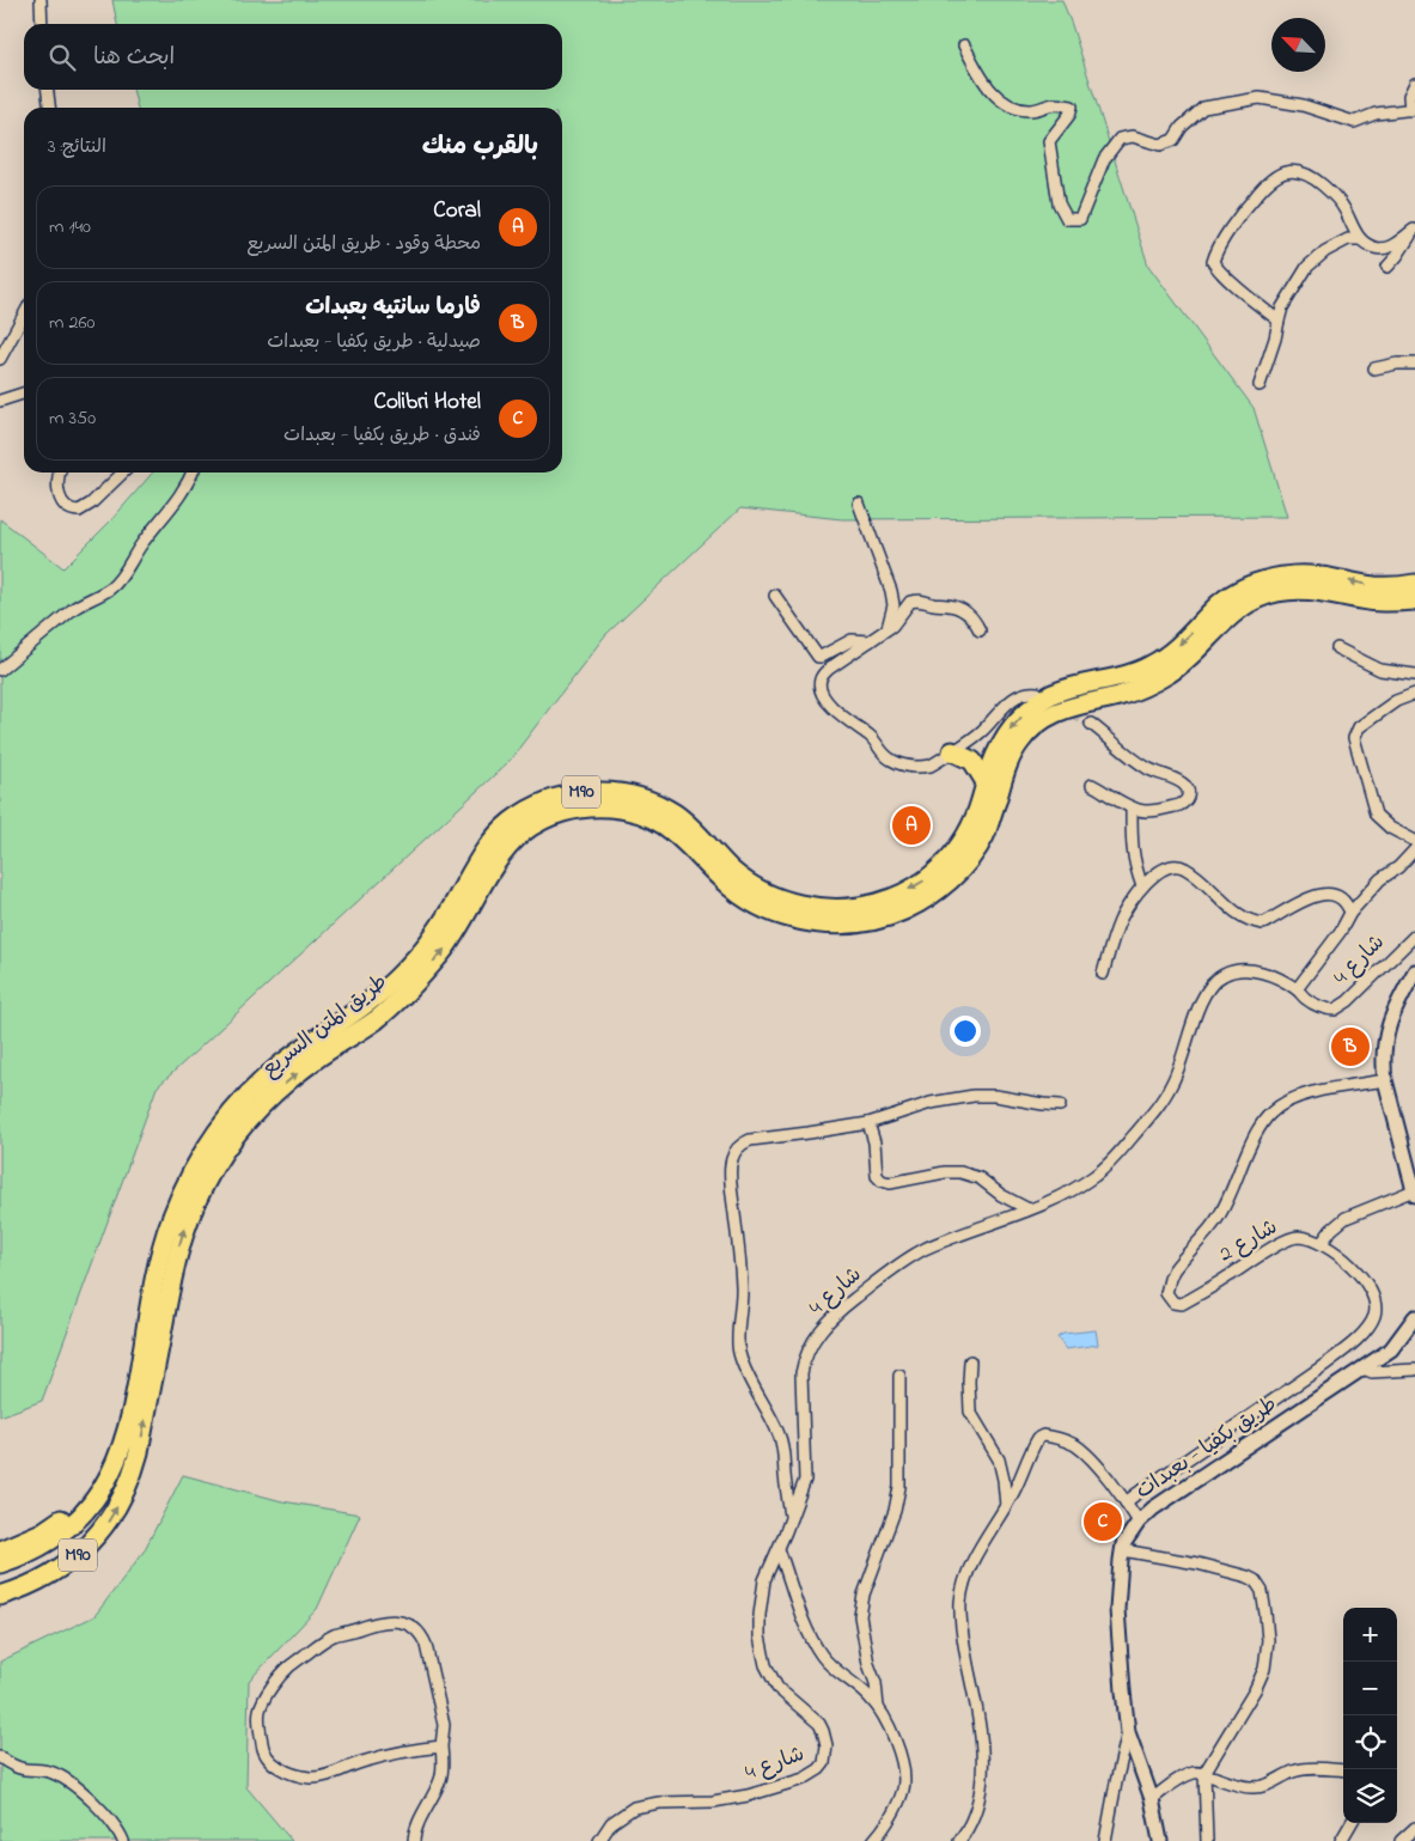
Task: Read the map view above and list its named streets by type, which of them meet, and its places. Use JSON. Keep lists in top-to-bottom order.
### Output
{
  "streets": {
    "highway": ["M90", "طريق المتن السريع"],
    "main road": ["طريق بكفيا - بعبدات"],
    "street": ["شارع 4", "شارع 2"]
  },
  "north": "top left",
  "page": {
    "search": "ابحث هنا",
    "heading": ["بالقرب منك", "النتائج: 3"],
    "list": [
      {
        "mark": "A",
        "name": "Coral",
        "note": "محطة وقود · طريق المتن السريع",
        "value": "140 m"
      },
      {
        "mark": "B",
        "name": "فارما سانتيه بعبدات",
        "note": "صيدلية · طريق بكفيا - بعبدات",
        "value": "260 m"
      },
      {
        "mark": "C",
        "name": "Colibri Hotel",
        "note": "فندق · طريق بكفيا - بعبدات",
        "value": "350 m"
      }
    ],
    "pins": ["A", "B", "C"],
    "map_buttons": ["+", "−"]
  }
}
